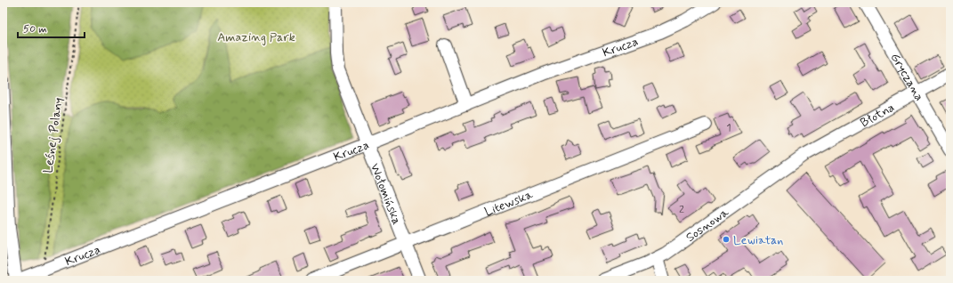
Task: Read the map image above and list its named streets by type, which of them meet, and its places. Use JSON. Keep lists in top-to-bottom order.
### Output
{
  "streets": {
    "street": [
      "Krucza",
      "Gryczana",
      "Błotna",
      "Wołomińska",
      "Litewska",
      "Sosnowa"
    ],
    "path": ["Leśnej Polany"]
  },
  "crossings": [
    ["Krucza", "Leśnej Polany"],
    ["Krucza", "Wołomińska"],
    ["Gryczana", "Błotna"],
    ["Błotna", "Sosnowa"],
    ["Wołomińska", "Litewska"]
  ],
  "parks": ["Amazing Park"],
  "places": ["Lewiatan"],
  "house_numbers": ["1", "2"],
  "scale_bar": "50 m"
}
